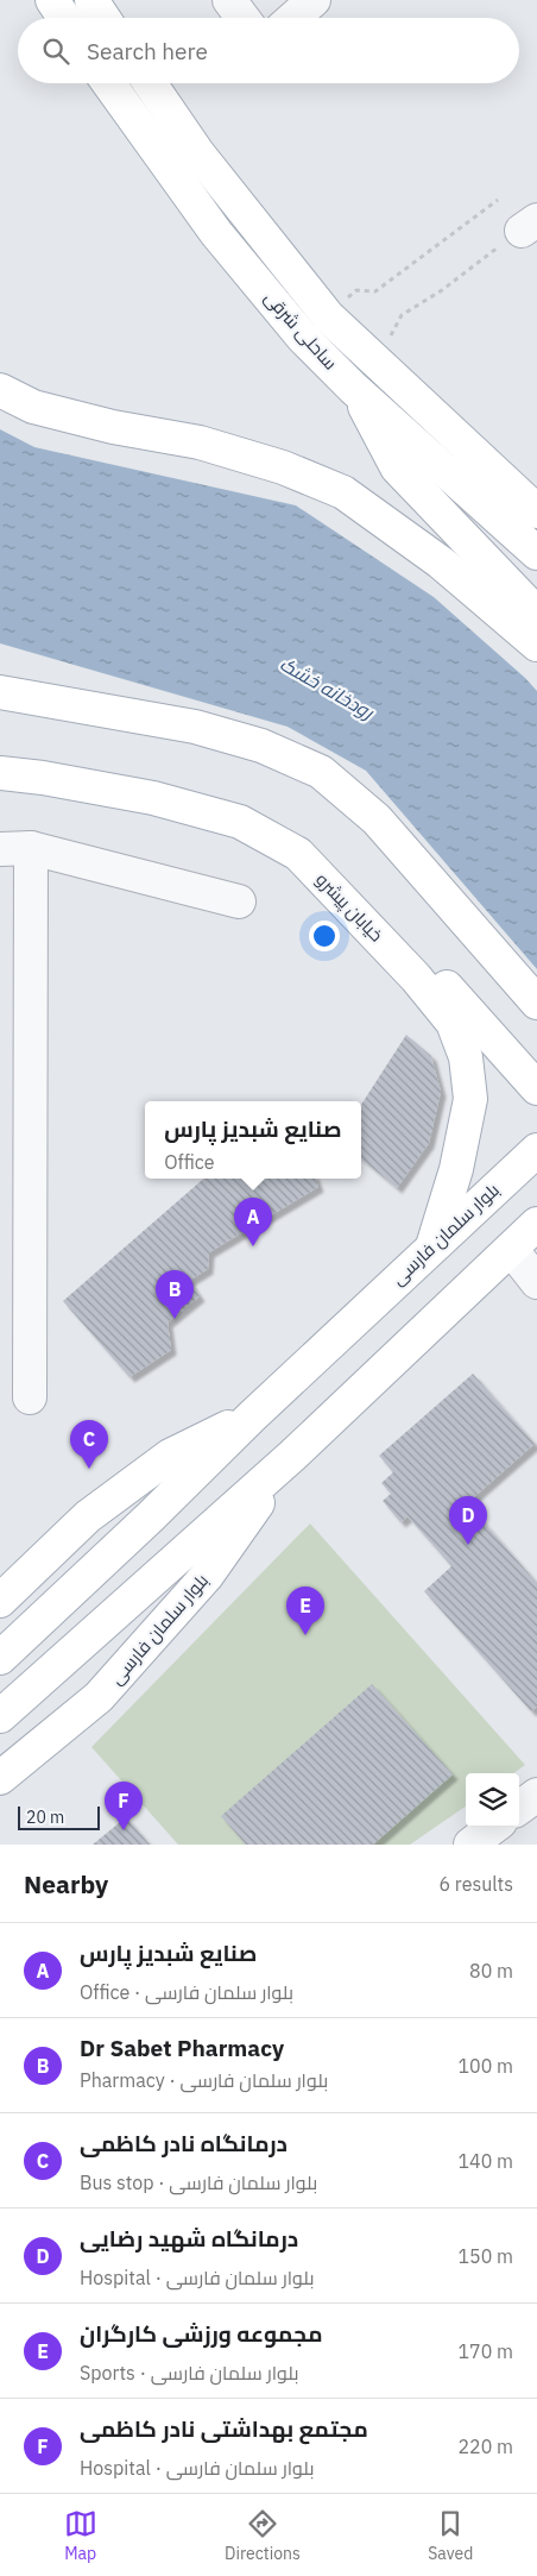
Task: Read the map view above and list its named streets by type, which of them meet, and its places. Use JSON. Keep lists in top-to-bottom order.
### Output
{
  "streets": {
    "main road": ["ساحلی شرقی", "خیابان پیشرو", "بلوار سلمان فارسی"]
  },
  "crossings": [
    ["خیابان پیشرو", "بلوار سلمان فارسی"]
  ],
  "water": ["رودخانه خشک"],
  "scale_bar": "20 m",
  "page": {
    "search": "Search here",
    "popup": ["صنایع شبدیز پارس", "Office"],
    "pins": [
      "A",
      "B",
      "C",
      "D",
      "E",
      "F"
    ],
    "scale": "20 m",
    "heading": ["Nearby", "6 results"],
    "list": [
      {
        "mark": "A",
        "name": "صنایع شبدیز پارس",
        "note": "Office · بلوار سلمان فارسی",
        "value": "80 m"
      },
      {
        "mark": "B",
        "name": "Dr Sabet Pharmacy",
        "note": "Pharmacy · بلوار سلمان فارسی",
        "value": "100 m"
      },
      {
        "mark": "C",
        "name": "درمانگاه نادر کاظمی",
        "note": "Bus stop · بلوار سلمان فارسی",
        "value": "140 m"
      },
      {
        "mark": "D",
        "name": "درمانگاه شهید رضایی",
        "note": "Hospital · بلوار سلمان فارسی",
        "value": "150 m"
      },
      {
        "mark": "E",
        "name": "مجموعه ورزشی کارگران",
        "note": "Sports · بلوار سلمان فارسی",
        "value": "170 m"
      },
      {
        "mark": "F",
        "name": "مجتمع بهداشتی نادر کاظمی",
        "note": "Hospital · بلوار سلمان فارسی",
        "value": "220 m"
      }
    ],
    "nav": ["Map", "Directions", "Saved"]
  }
}
